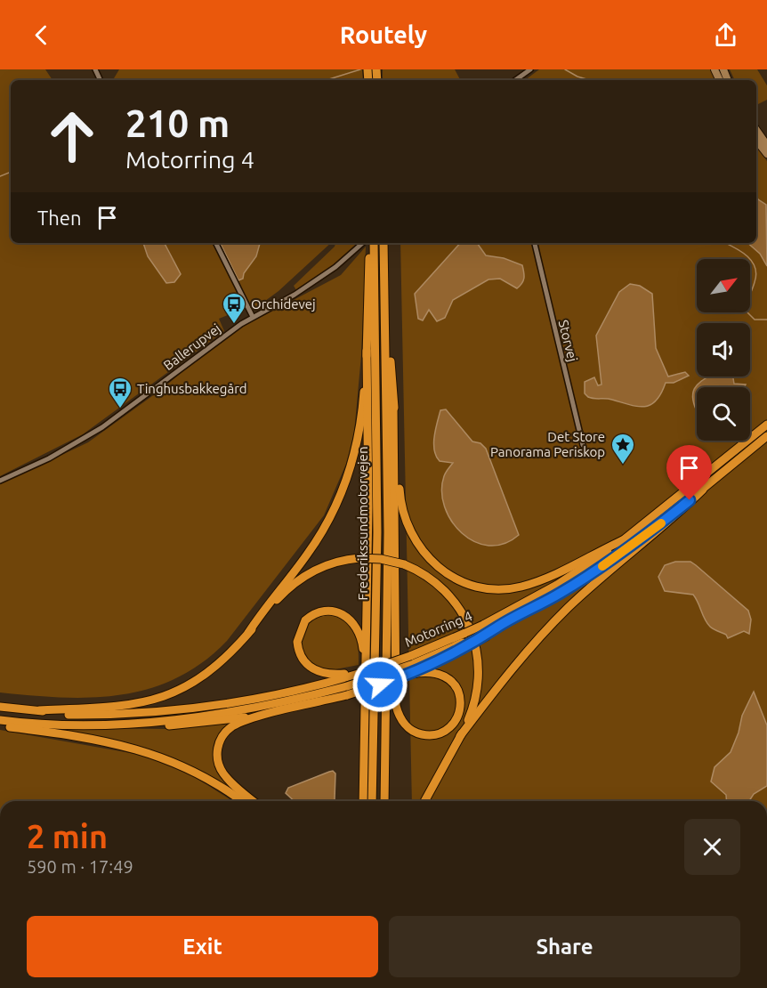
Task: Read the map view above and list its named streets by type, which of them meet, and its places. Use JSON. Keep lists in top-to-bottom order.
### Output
{
  "streets": {
    "highway": ["Frederikssundmotorvejen", "Motorring 4"],
    "street": ["Storvej", "Ballerupvej"]
  },
  "places": {
    "bus stop": ["Orchidevej", "Tinghusbakkegård"],
    "place": ["Det Store Panorama Periskop"]
  },
  "north": "top right",
  "page": {
    "header": "Routely",
    "turn": ["210 m", "Motorring 4"],
    "then": "Then",
    "heading": ["2 min", "590 m · 17:49"],
    "buttons": ["Exit", "Share"]
  }
}
